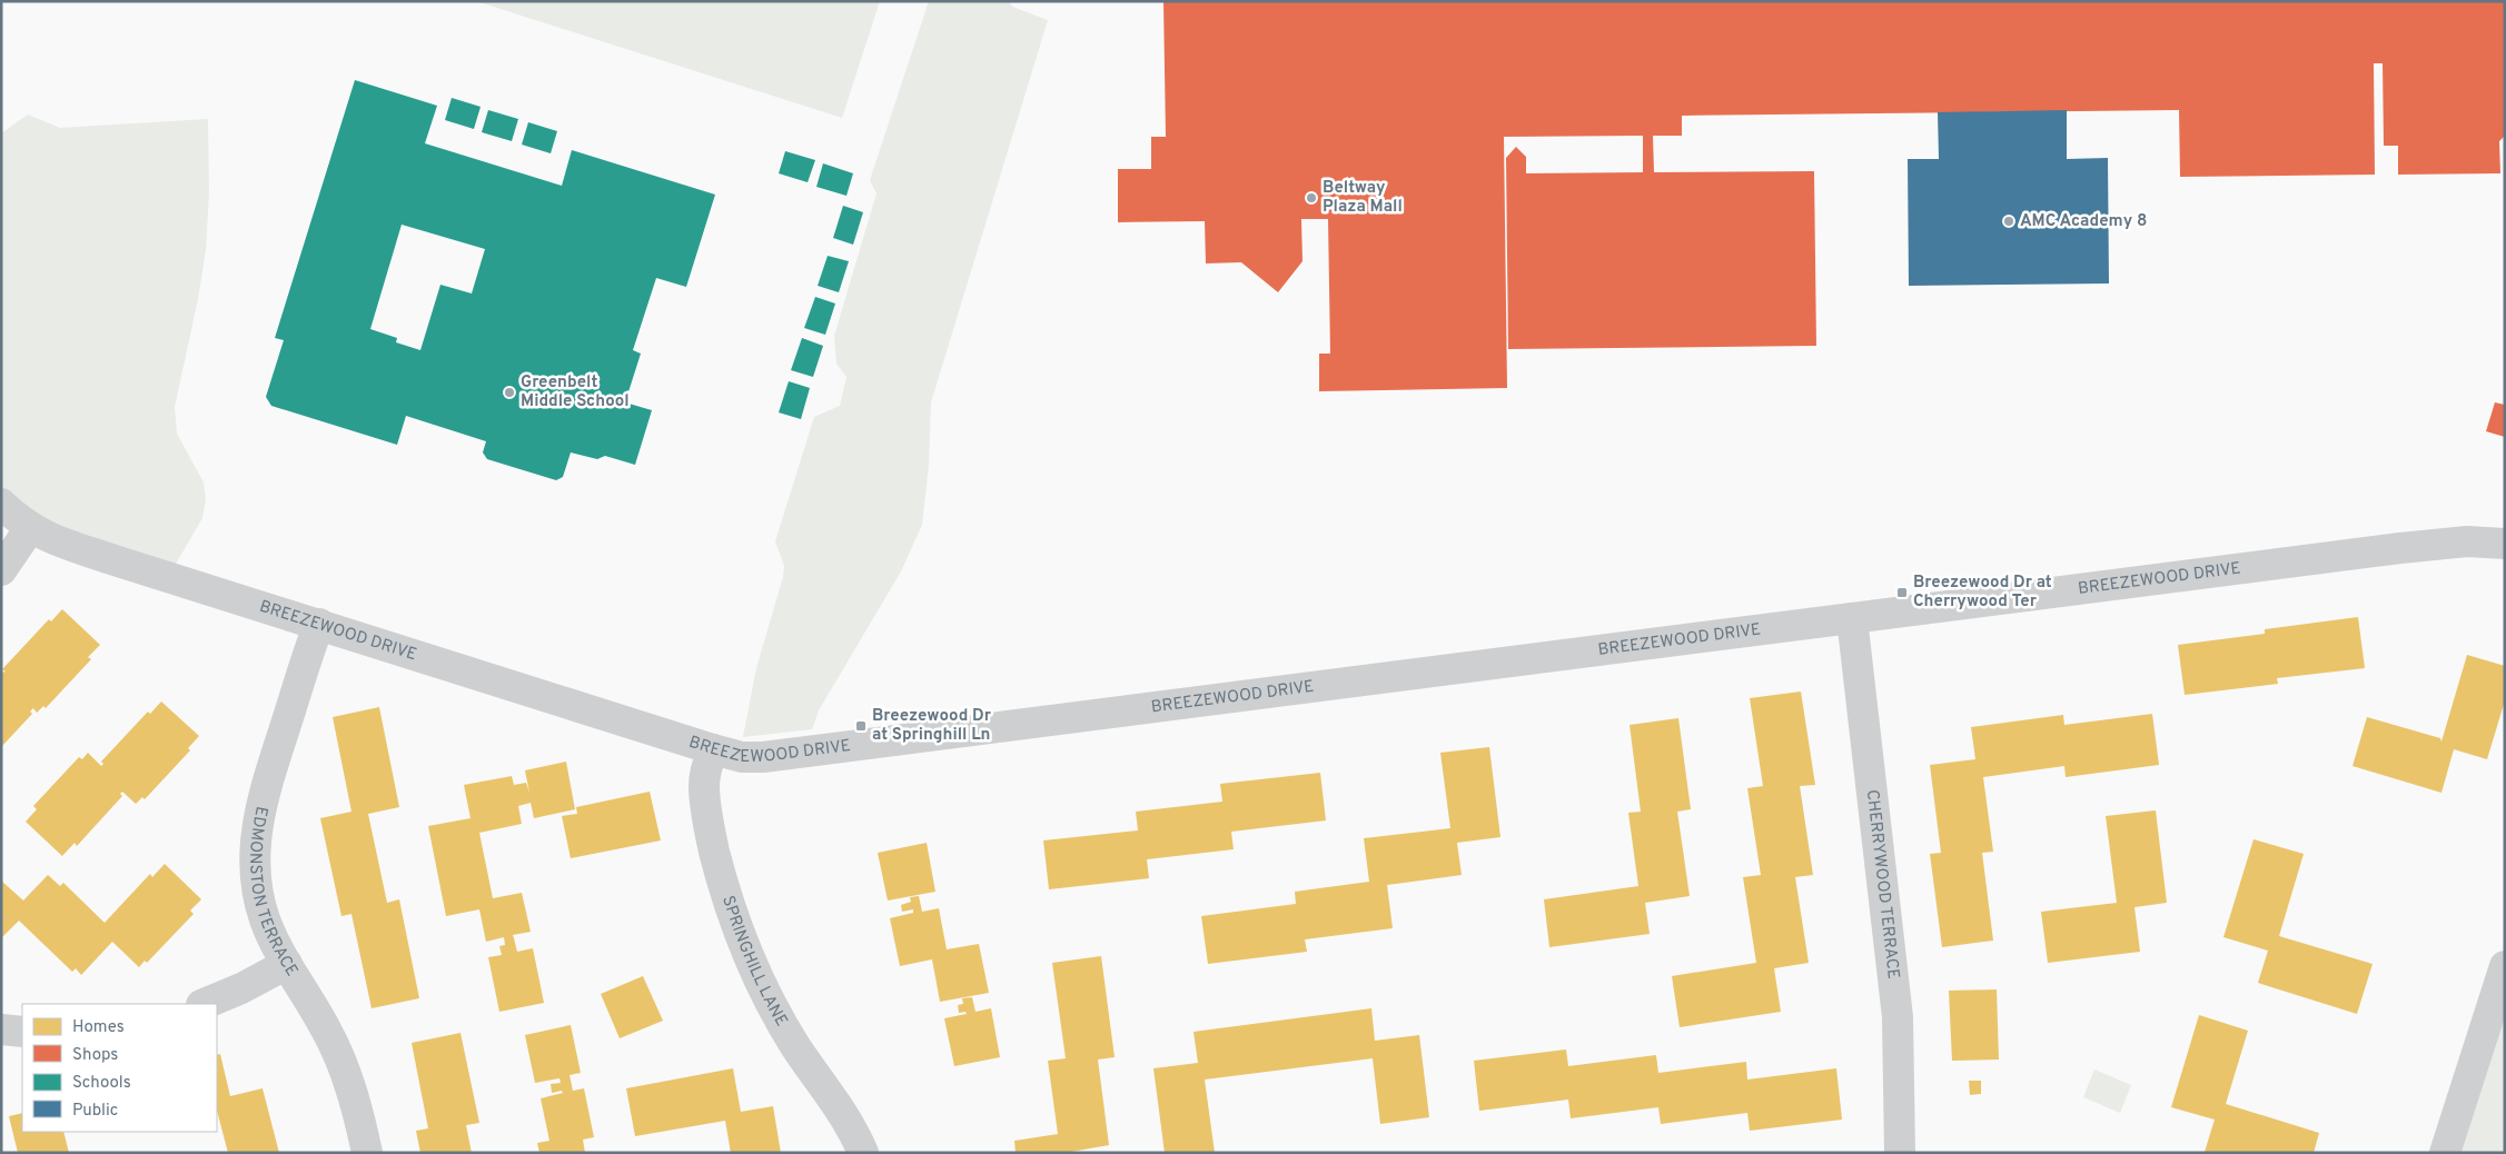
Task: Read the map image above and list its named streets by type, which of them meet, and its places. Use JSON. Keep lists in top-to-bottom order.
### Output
{
  "streets": {
    "street": [
      "BREEZEWOOD DRIVE",
      "CHERRYWOOD TERRACE",
      "EDMONSTON TERRACE",
      "SPRINGHILL LANE"
    ]
  },
  "crossings": [
    ["BREEZEWOOD DRIVE", "CHERRYWOOD TERRACE"],
    ["BREEZEWOOD DRIVE", "EDMONSTON TERRACE"],
    ["BREEZEWOOD DRIVE", "SPRINGHILL LANE"]
  ],
  "places": {
    "other": ["Beltway Plaza Mall", "AMC Academy 8", "Greenbelt Middle School"],
    "transit": ["Breezewood Dr at Cherrywood Ter", "Breezewood Dr at Springhill Ln"]
  },
  "legend": [
    "Homes",
    "Shops",
    "Schools",
    "Public"
  ]
}
